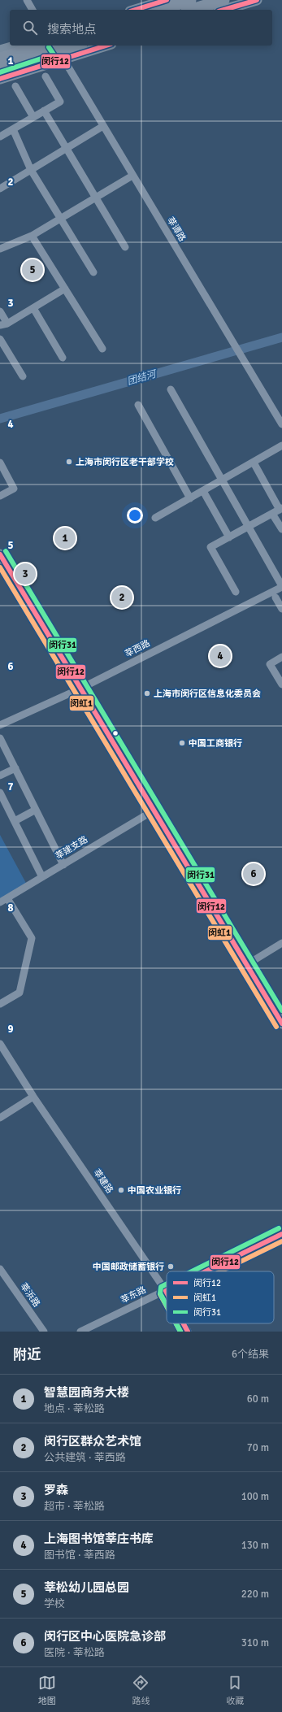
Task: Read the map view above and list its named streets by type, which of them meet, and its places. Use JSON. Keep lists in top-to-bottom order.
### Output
{
  "streets": {
    "street": [
      "莘谭路",
      "莘西路",
      "莘建支路",
      "莘建路",
      "莘浜路",
      "莘东路"
    ]
  },
  "crossings": [
    ["莘建路", "莘东路"]
  ],
  "water": ["团结河"],
  "places": [
    "上海市闵行区老干部学校",
    "上海市闵行区信息化委员会",
    "中国工商银行",
    "中国农业银行",
    "中国邮政储蓄银行"
  ],
  "lines": ["transit line 闵行12", "transit line 闵行31", "transit line 闵虹1"],
  "legend": ["闵行12", "闵虹1", "闵行31"],
  "page": {
    "search": "搜索地点",
    "pins": [
      "5",
      "1",
      "3",
      "2",
      "4",
      "6"
    ],
    "heading": ["附近", "6个结果"],
    "list": [
      {
        "mark": "1",
        "name": "智慧园商务大楼",
        "note": "地点 · 莘松路",
        "value": "60 m"
      },
      {
        "mark": "2",
        "name": "闵行区群众艺术馆",
        "note": "公共建筑 · 莘西路",
        "value": "70 m"
      },
      {
        "mark": "3",
        "name": "罗森",
        "note": "超市 · 莘松路",
        "value": "100 m"
      },
      {
        "mark": "4",
        "name": "上海图书馆莘庄书库",
        "note": "图书馆 · 莘西路",
        "value": "130 m"
      },
      {
        "mark": "5",
        "name": "莘松幼儿园总园",
        "note": "学校",
        "value": "220 m"
      },
      {
        "mark": "6",
        "name": "闵行区中心医院急诊部",
        "note": "医院 · 莘松路",
        "value": "310 m"
      }
    ],
    "nav": ["地图", "路线", "收藏"]
  },
  "grid": {
    "rows": [
      "1",
      "2",
      "3",
      "4",
      "5",
      "6",
      "7",
      "8",
      "9"
    ]
  }
}
